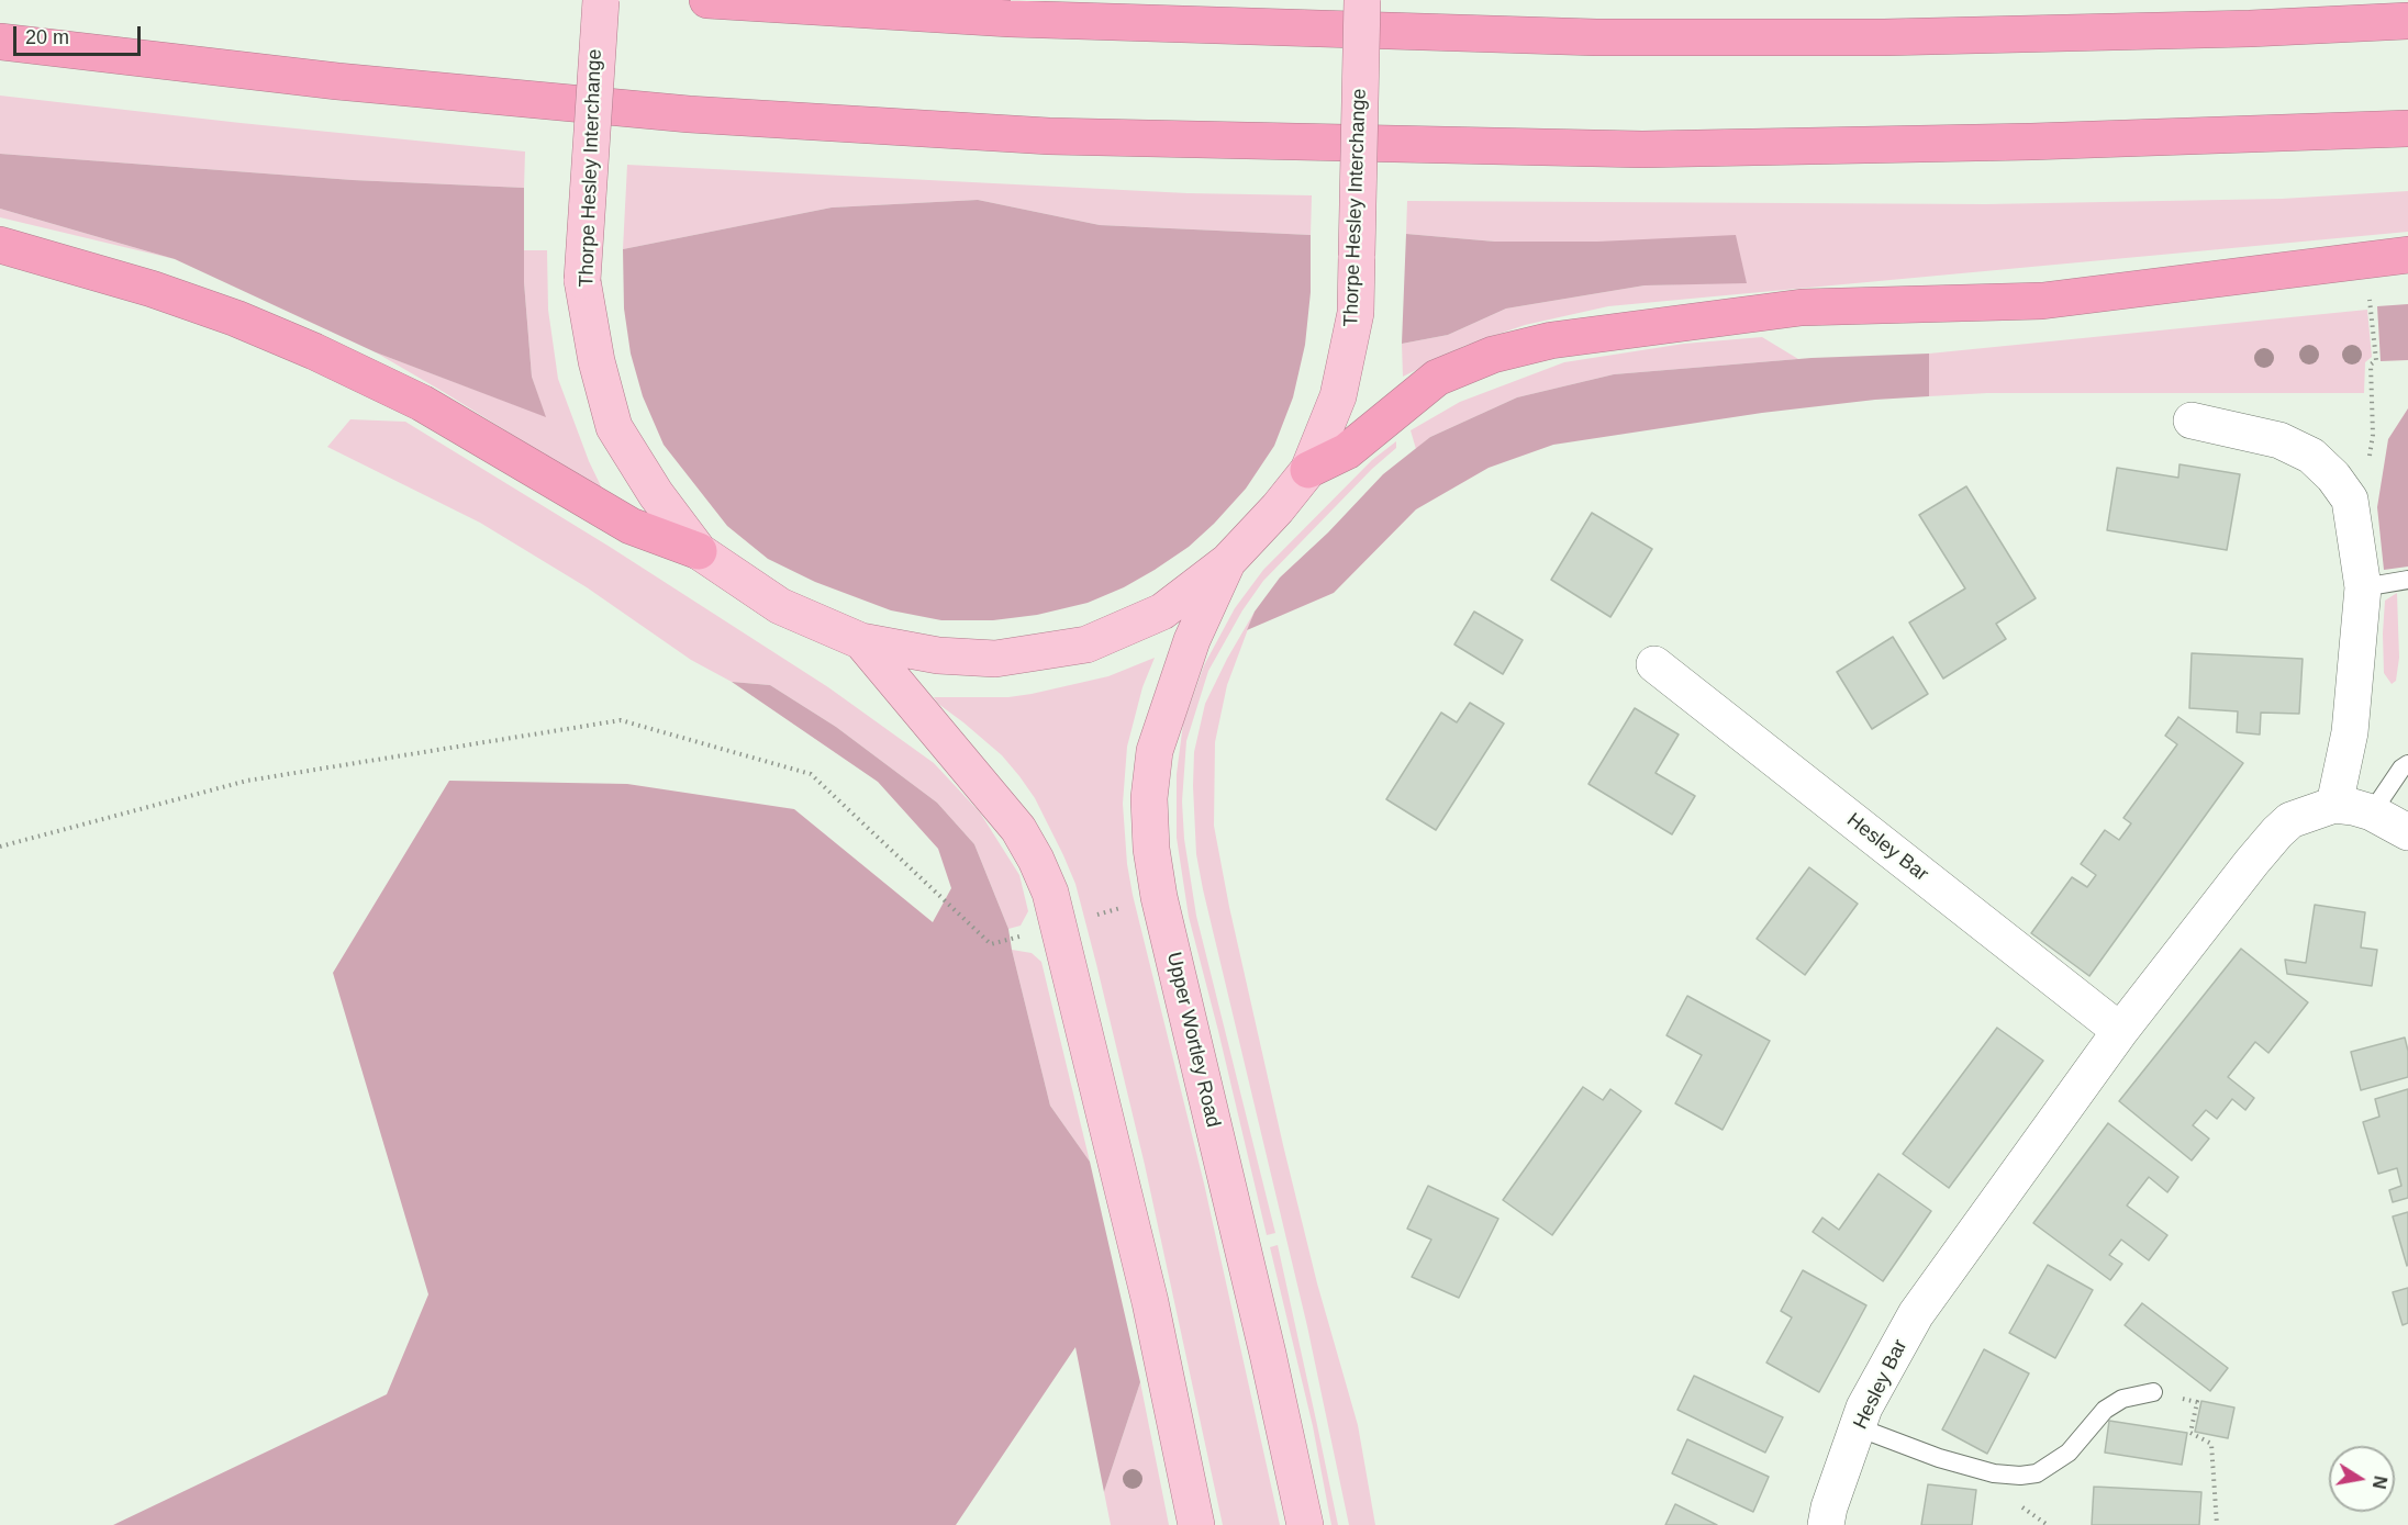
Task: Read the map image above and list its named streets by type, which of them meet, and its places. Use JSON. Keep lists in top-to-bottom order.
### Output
{
  "streets": {
    "main road": ["Thorpe Hesley Interchange", "Upper Wortley Road"],
    "street": ["Hesley Bar"]
  },
  "crossings": [
    ["Thorpe Hesley Interchange", "Upper Wortley Road"]
  ],
  "scale_bar": "20 m",
  "north": "right"
}
